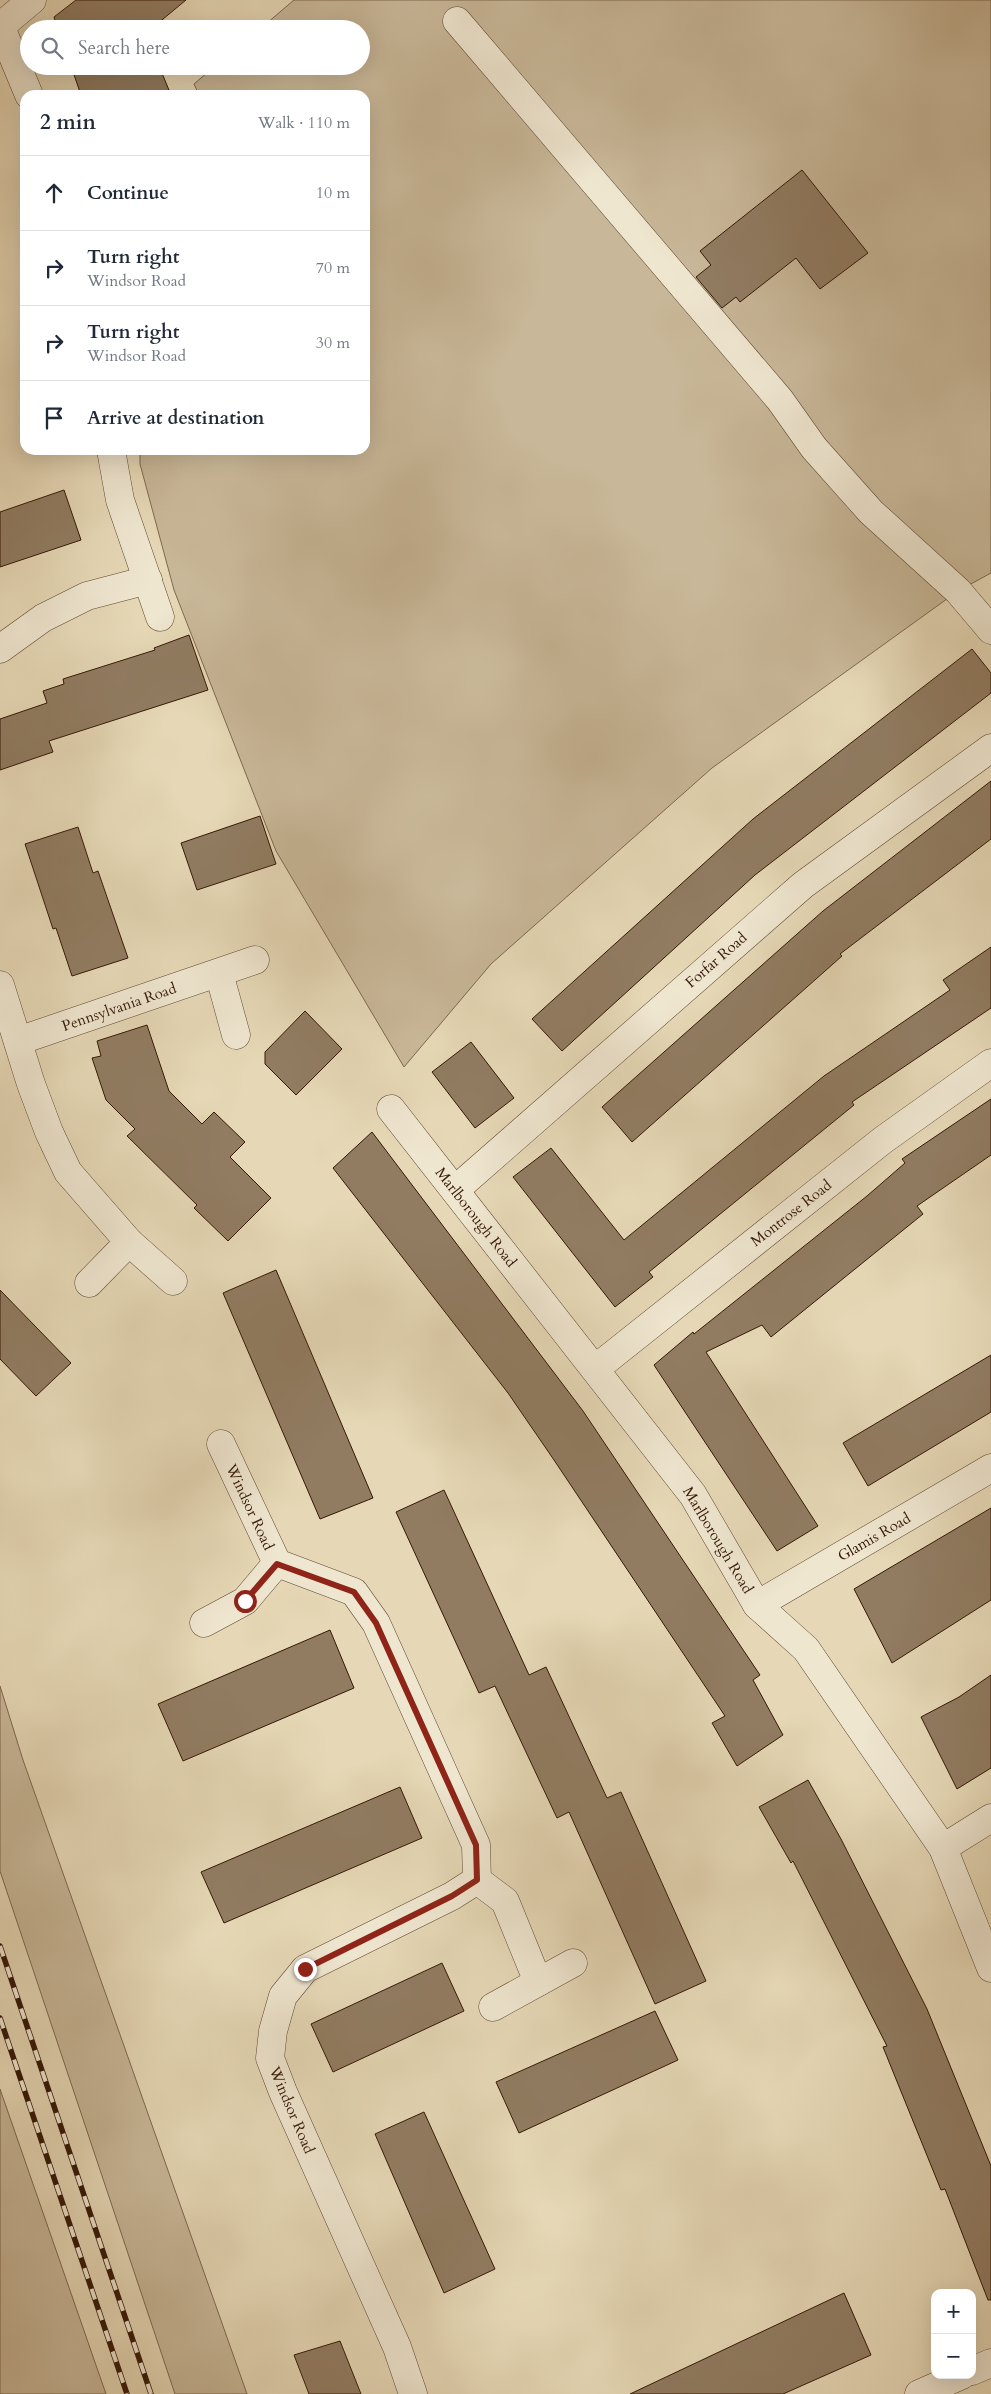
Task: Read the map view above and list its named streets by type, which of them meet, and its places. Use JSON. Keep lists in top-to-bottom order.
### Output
{
  "streets": {
    "street": [
      "Forfar Road",
      "Pennsylvania Road",
      "Montrose Road",
      "Marlborough Road",
      "Windsor Road",
      "Glamis Road"
    ]
  },
  "crossings": [
    ["Forfar Road", "Marlborough Road"],
    ["Montrose Road", "Marlborough Road"],
    ["Marlborough Road", "Glamis Road"]
  ],
  "page": {
    "search": "Search here",
    "heading": ["2 min", "Walk · 110 m"],
    "list": [
      ["Continue", "10 m"],
      ["Turn right", "Windsor Road", "70 m"],
      ["Turn right", "Windsor Road", "30 m"],
      "Arrive at destination"
    ],
    "map_buttons": ["+", "−"]
  }
}
